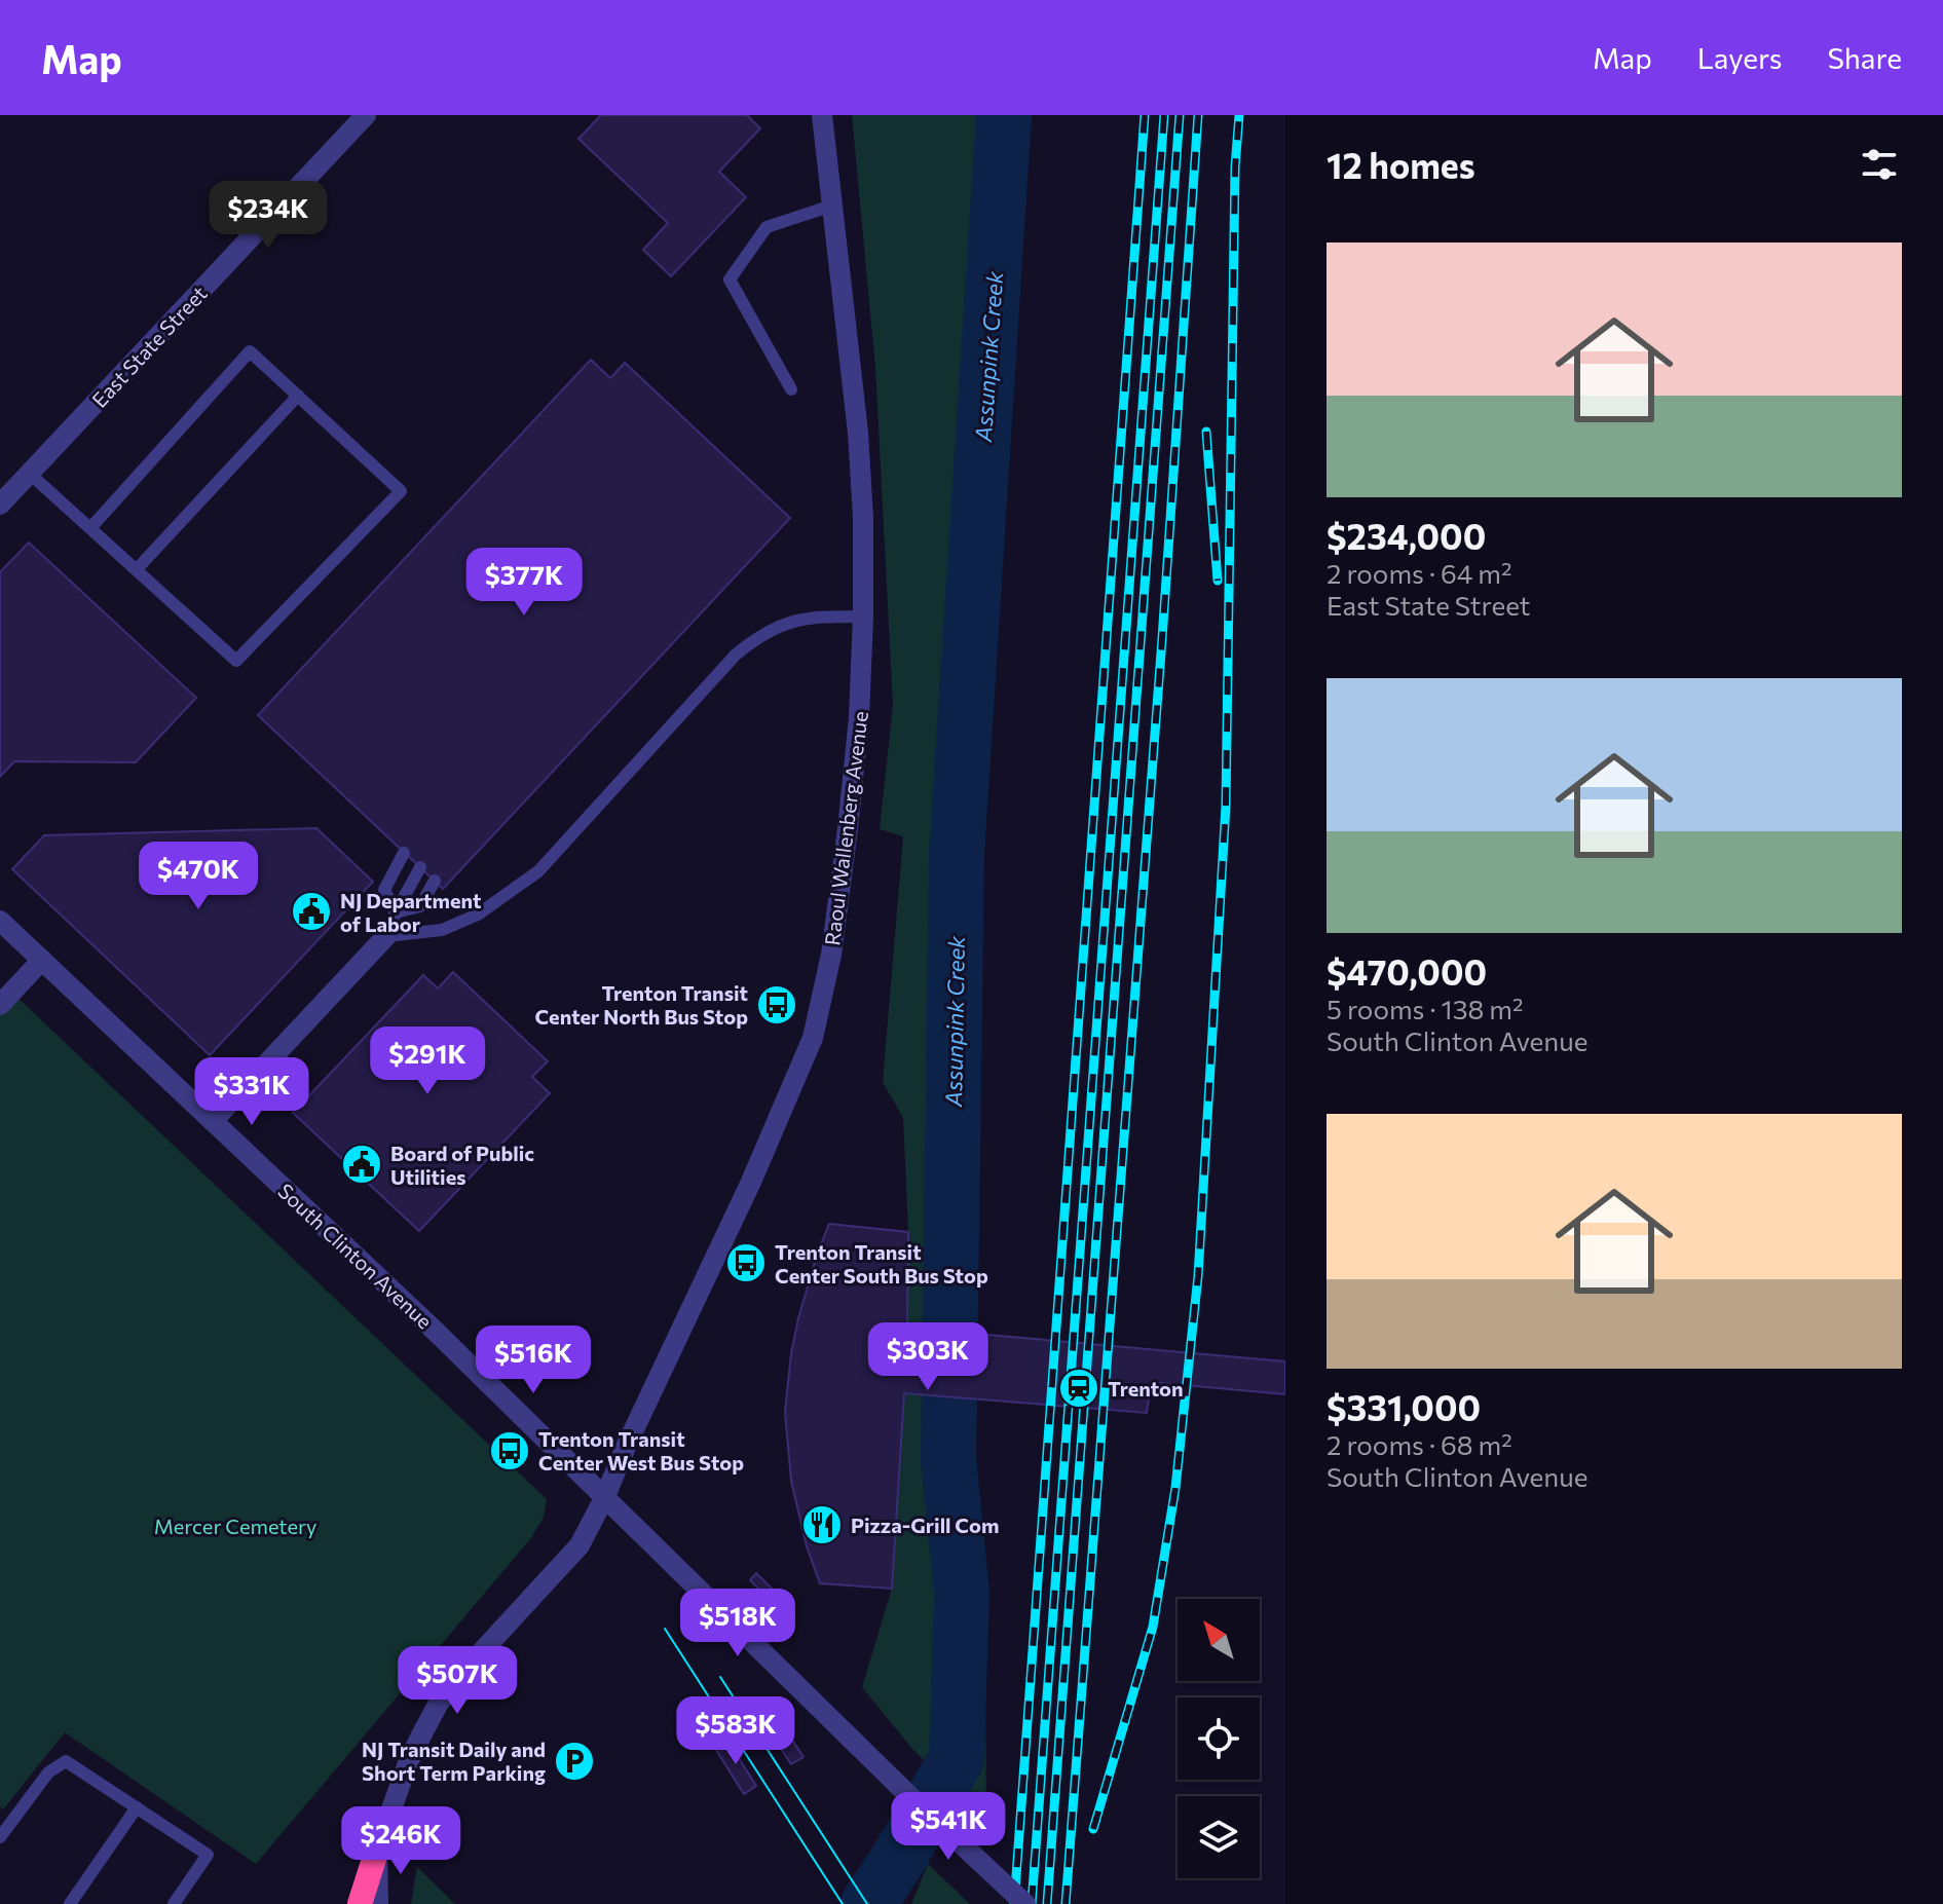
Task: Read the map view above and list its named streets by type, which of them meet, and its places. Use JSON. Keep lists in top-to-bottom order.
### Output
{
  "streets": {
    "street": ["East State Street", "Raoul Wallenberg Avenue", "South Clinton Avenue"]
  },
  "crossings": [
    ["Raoul Wallenberg Avenue", "South Clinton Avenue"]
  ],
  "water": ["Assunpink Creek"],
  "parks": ["Mercer Cemetery"],
  "places": {
    "public building": ["NJ Department of Labor", "Board of Public Utilities"],
    "bus stop": ["Trenton Transit Center North Bus Stop", "Trenton Transit Center South Bus Stop", "Trenton Transit Center West Bus Stop"],
    "station": ["Trenton"],
    "restaurant": ["Pizza-Grill Com"],
    "parking": ["NJ Transit Daily and Short Term Parking"]
  },
  "north": "top left",
  "page": {
    "header": "Map",
    "nav": ["Map", "Layers", "Share"],
    "heading": "12 homes",
    "price": [
      "$234K",
      "$377K",
      "$470K",
      "$291K",
      "$331K",
      "$303K",
      "$516K",
      "$518K",
      "$507K",
      "$583K",
      "$541K",
      "$246K"
    ],
    "list": [
      {
        "name": "$234,000",
        "note": "2 rooms · 64 m² · East State Street"
      },
      {
        "name": "$470,000",
        "note": "5 rooms · 138 m² · South Clinton Avenue"
      },
      {
        "name": "$331,000",
        "note": "2 rooms · 68 m² · South Clinton Avenue"
      }
    ]
  }
}
